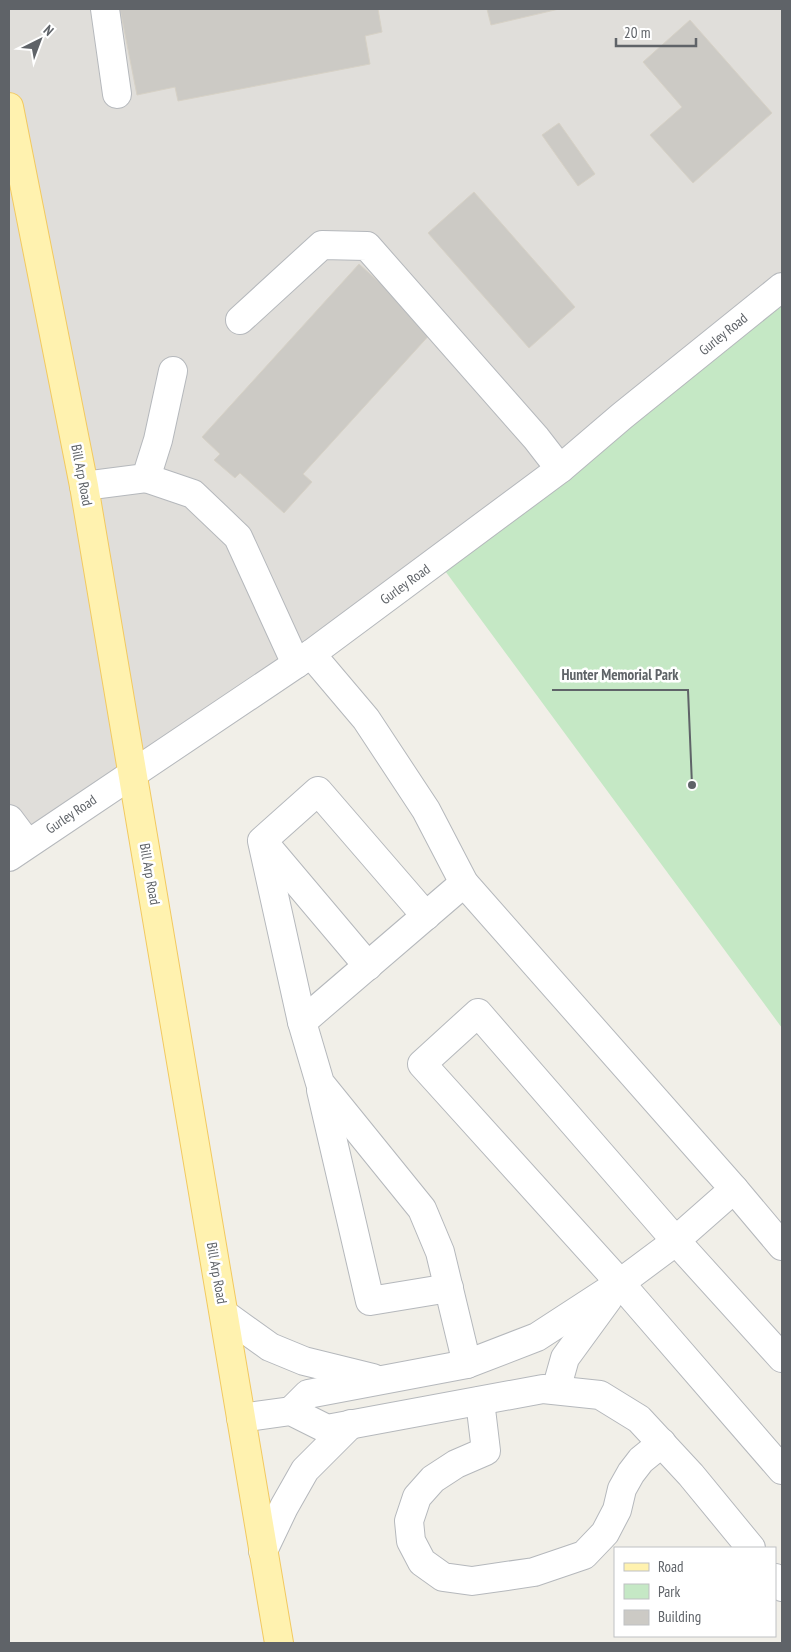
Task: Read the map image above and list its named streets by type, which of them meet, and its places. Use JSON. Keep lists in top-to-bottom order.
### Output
{
  "streets": {
    "main road": ["Bill Arp Road"],
    "street": ["Gurley Road"]
  },
  "crossings": [
    ["Gurley Road", "Bill Arp Road"]
  ],
  "places": ["Hunter Memorial Park"],
  "legend": ["Road", "Park", "Building"],
  "scale_bar": "20 m",
  "north": "top right"
}
